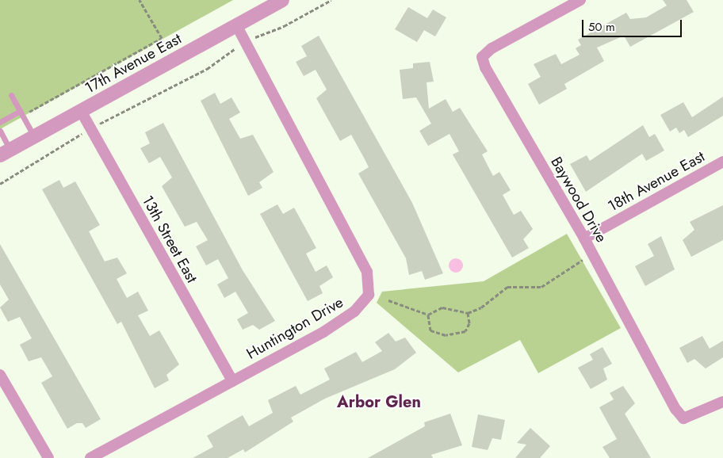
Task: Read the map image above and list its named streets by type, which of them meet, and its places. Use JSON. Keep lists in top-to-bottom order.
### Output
{
  "streets": {
    "street": [
      "17th Avenue East",
      "18th Avenue East",
      "Baywood Drive",
      "13th Street East",
      "Huntington Drive"
    ]
  },
  "crossings": [
    ["17th Avenue East", "13th Street East"],
    ["17th Avenue East", "Huntington Drive"],
    ["18th Avenue East", "Baywood Drive"],
    ["13th Street East", "Huntington Drive"]
  ],
  "districts": ["Arbor Glen"],
  "scale_bar": "50 m"
}
